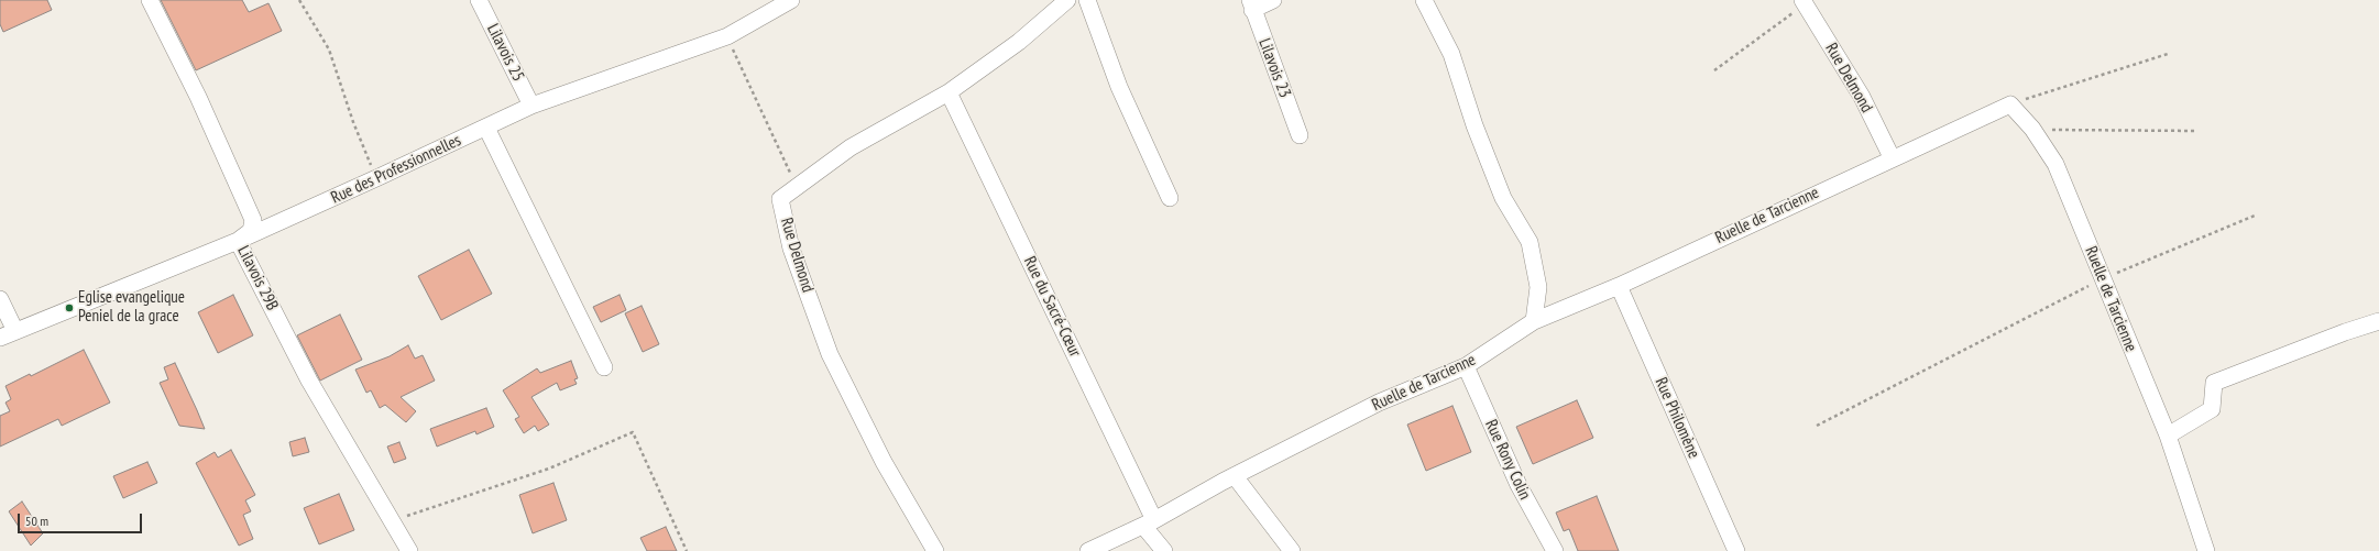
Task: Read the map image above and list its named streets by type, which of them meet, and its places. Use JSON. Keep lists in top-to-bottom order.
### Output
{
  "streets": {
    "street": [
      "Lilavois 25",
      "Lilavois 23",
      "Rue Delmond",
      "Rue des Professionnelles",
      "Ruelle de Tarcienne",
      "Lilavois 29B",
      "Rue du Sacré-Cœur",
      "Rue Philomène",
      "Rue Rony Colin"
    ]
  },
  "crossings": [
    ["Lilavois 25", "Rue des Professionnelles"],
    ["Rue Delmond", "Ruelle de Tarcienne"],
    ["Rue Delmond", "Rue du Sacré-Cœur"],
    ["Rue des Professionnelles", "Lilavois 29B"],
    ["Ruelle de Tarcienne", "Rue du Sacré-Cœur"],
    ["Ruelle de Tarcienne", "Rue Philomène"],
    ["Ruelle de Tarcienne", "Rue Rony Colin"]
  ],
  "places": ["Eglise evangelique Peniel de la grace"],
  "scale_bar": "50 m"
}
